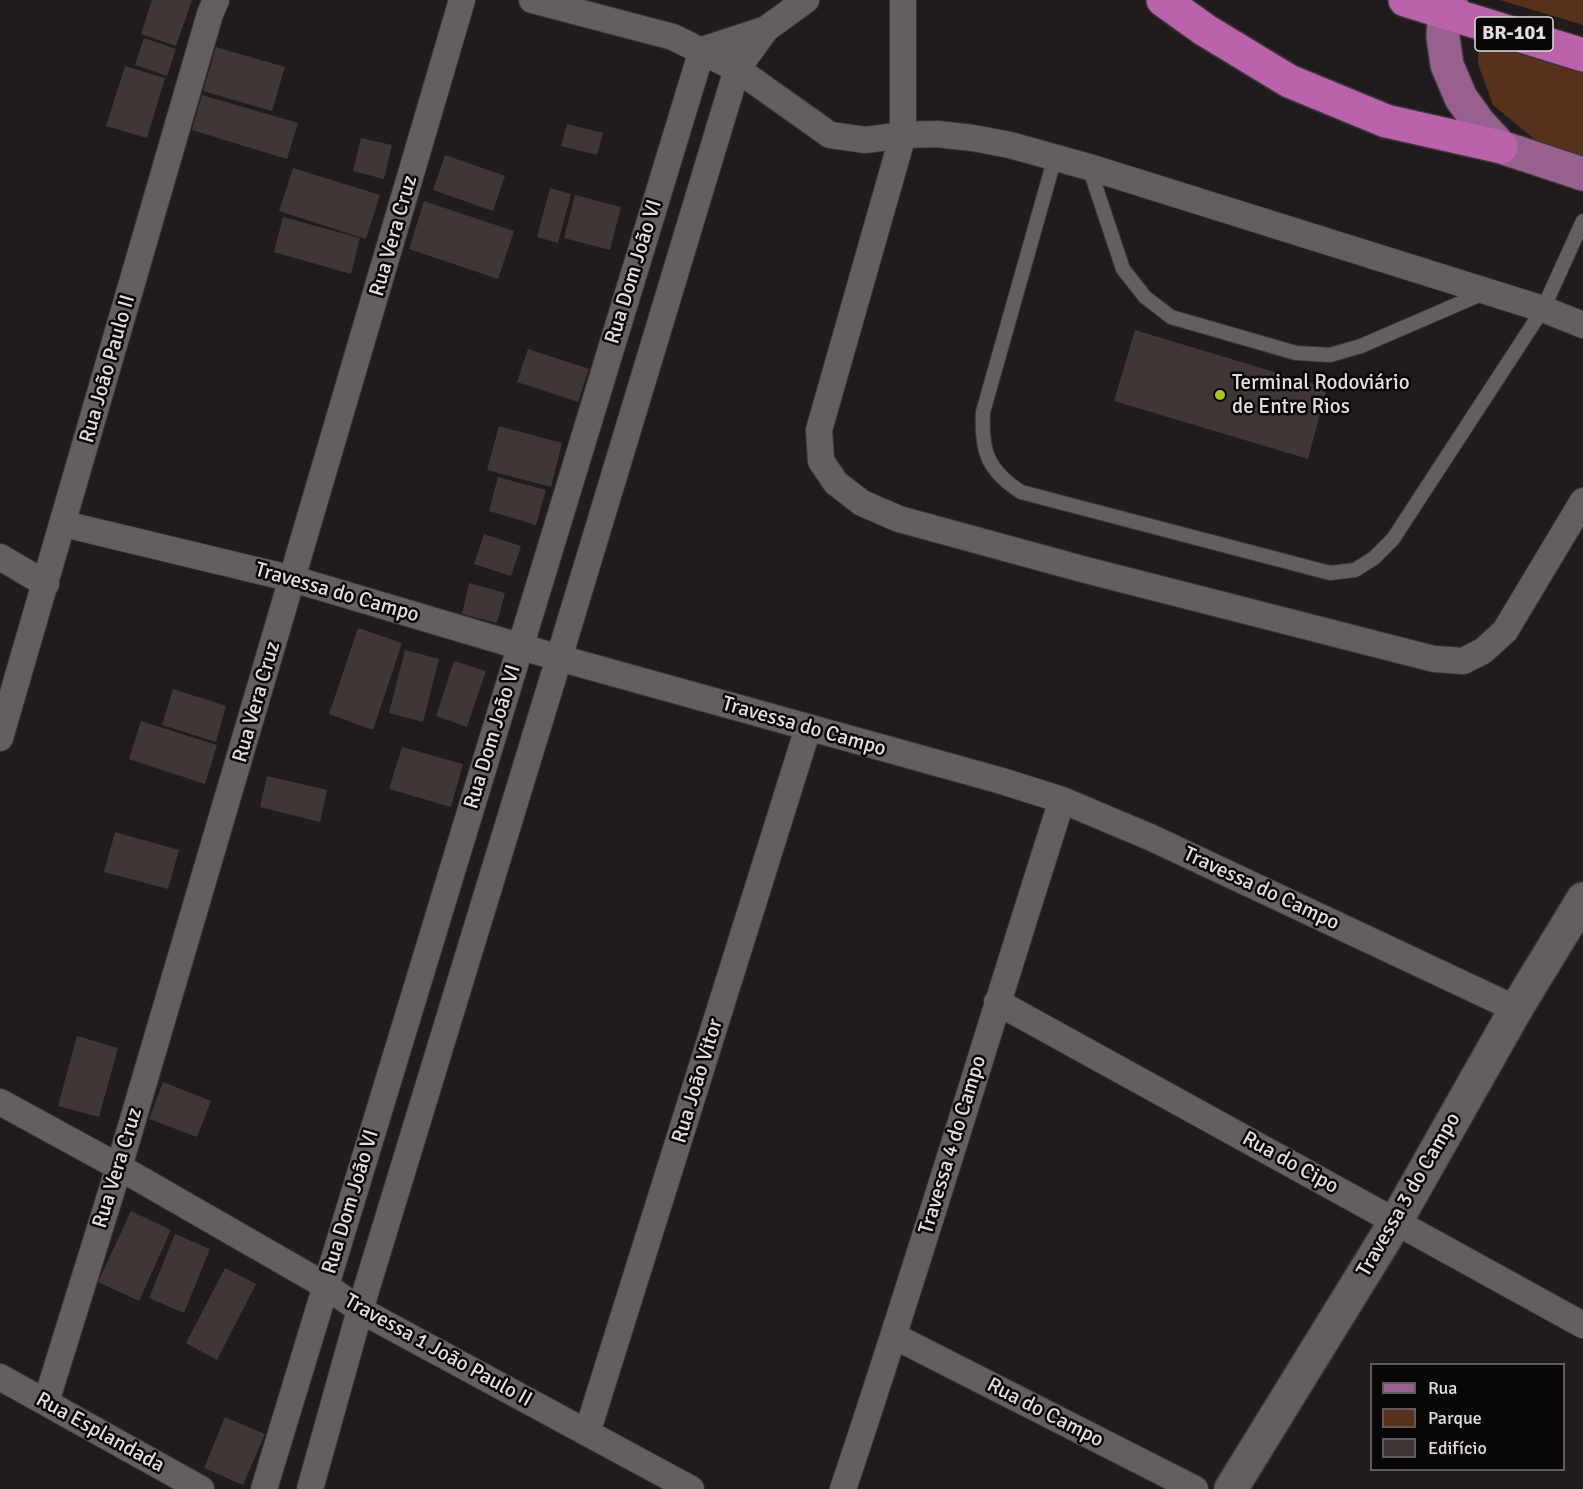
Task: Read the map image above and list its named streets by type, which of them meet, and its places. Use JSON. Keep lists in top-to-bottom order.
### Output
{
  "streets": {
    "highway": ["BR-101"],
    "main road": ["Travessa 3 do Campo"],
    "street": [
      "Rua Vera Cruz",
      "Rua Dom João VI",
      "Rua João Paulo II",
      "Travessa do Campo",
      "Rua João Vitor",
      "Travessa 4 do Campo",
      "Rua do Cipo",
      "Travessa 1 João Paulo II",
      "Rua do Campo",
      "Rua Esplandada"
    ]
  },
  "crossings": [
    ["Rua Vera Cruz", "Travessa do Campo"],
    ["Rua Vera Cruz", "Travessa 1 João Paulo II"],
    ["Rua Vera Cruz", "Rua Esplandada"],
    ["Rua Dom João VI", "Travessa do Campo"],
    ["Rua Dom João VI", "Travessa 1 João Paulo II"],
    ["Rua João Paulo II", "Travessa do Campo"],
    ["Travessa do Campo", "Rua João Vitor"],
    ["Travessa do Campo", "Travessa 4 do Campo"],
    ["Travessa do Campo", "Travessa 3 do Campo"],
    ["Rua João Vitor", "Travessa 1 João Paulo II"],
    ["Travessa 4 do Campo", "Rua do Cipo"],
    ["Travessa 4 do Campo", "Rua do Campo"],
    ["Rua do Cipo", "Travessa 3 do Campo"]
  ],
  "places": ["Terminal Rodoviário de Entre Rios"],
  "legend": ["Rua", "Parque", "Edifício"]
}
